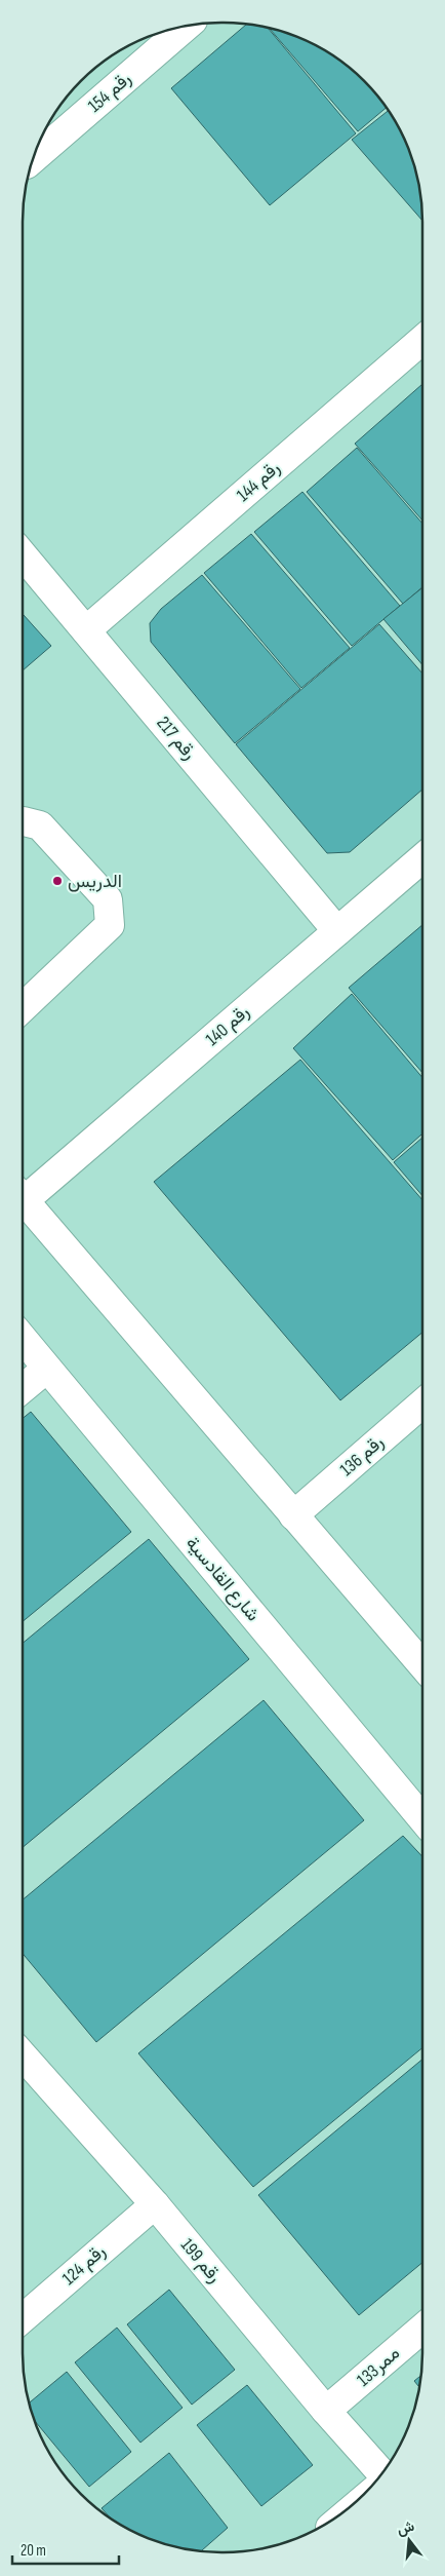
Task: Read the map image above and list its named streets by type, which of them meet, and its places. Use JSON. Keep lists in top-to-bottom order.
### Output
{
  "streets": {
    "street": [
      "رقم 154",
      "رقم 144",
      "رقم 217",
      "رقم 140",
      "رقم 136",
      "شارع القادسية",
      "رقم 199",
      "رقم 124",
      "ممر133"
    ]
  },
  "crossings": [
    ["رقم 144", "رقم 217"],
    ["رقم 217", "رقم 140"],
    ["رقم 199", "رقم 124"],
    ["رقم 199", "ممر133"]
  ],
  "places": ["الدريس"],
  "scale_bar": "20 m",
  "north": "top"
}
